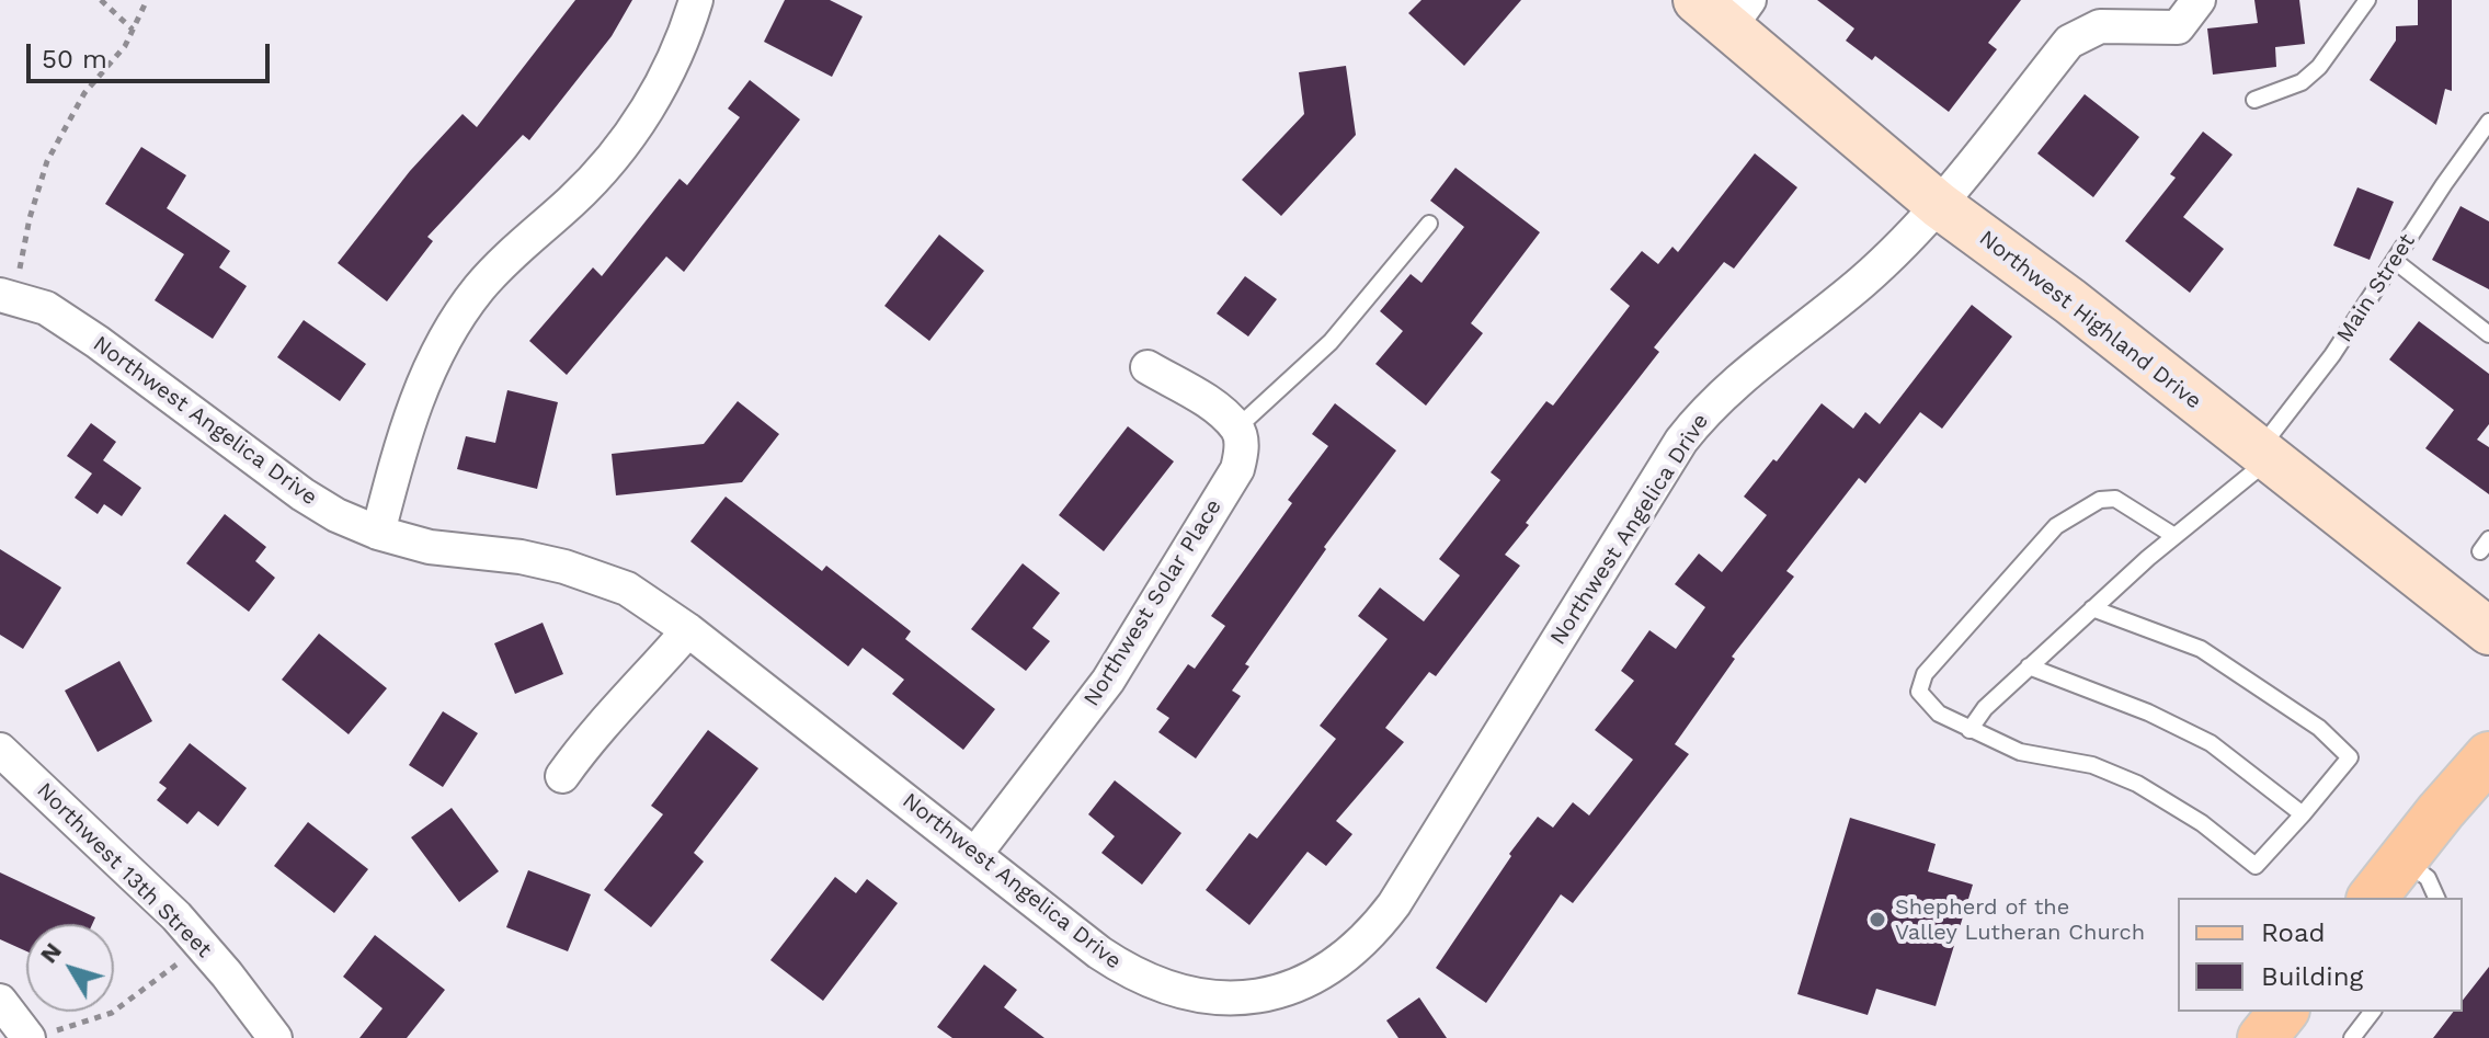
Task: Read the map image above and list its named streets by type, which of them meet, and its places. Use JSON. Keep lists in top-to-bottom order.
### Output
{
  "streets": {
    "main road": ["Northwest Highland Drive"],
    "street": ["Northwest Angelica Drive", "Northwest Solar Place", "Northwest 13th Street"],
    "lane": ["Main Street"]
  },
  "crossings": [
    ["Main Street", "Northwest Highland Drive"],
    ["Northwest Highland Drive", "Northwest Angelica Drive"],
    ["Northwest Angelica Drive", "Northwest Solar Place"]
  ],
  "places": ["Shepherd of the Valley Lutheran Church"],
  "legend": ["Road", "Building"],
  "scale_bar": "50 m",
  "north": "top left"
}
